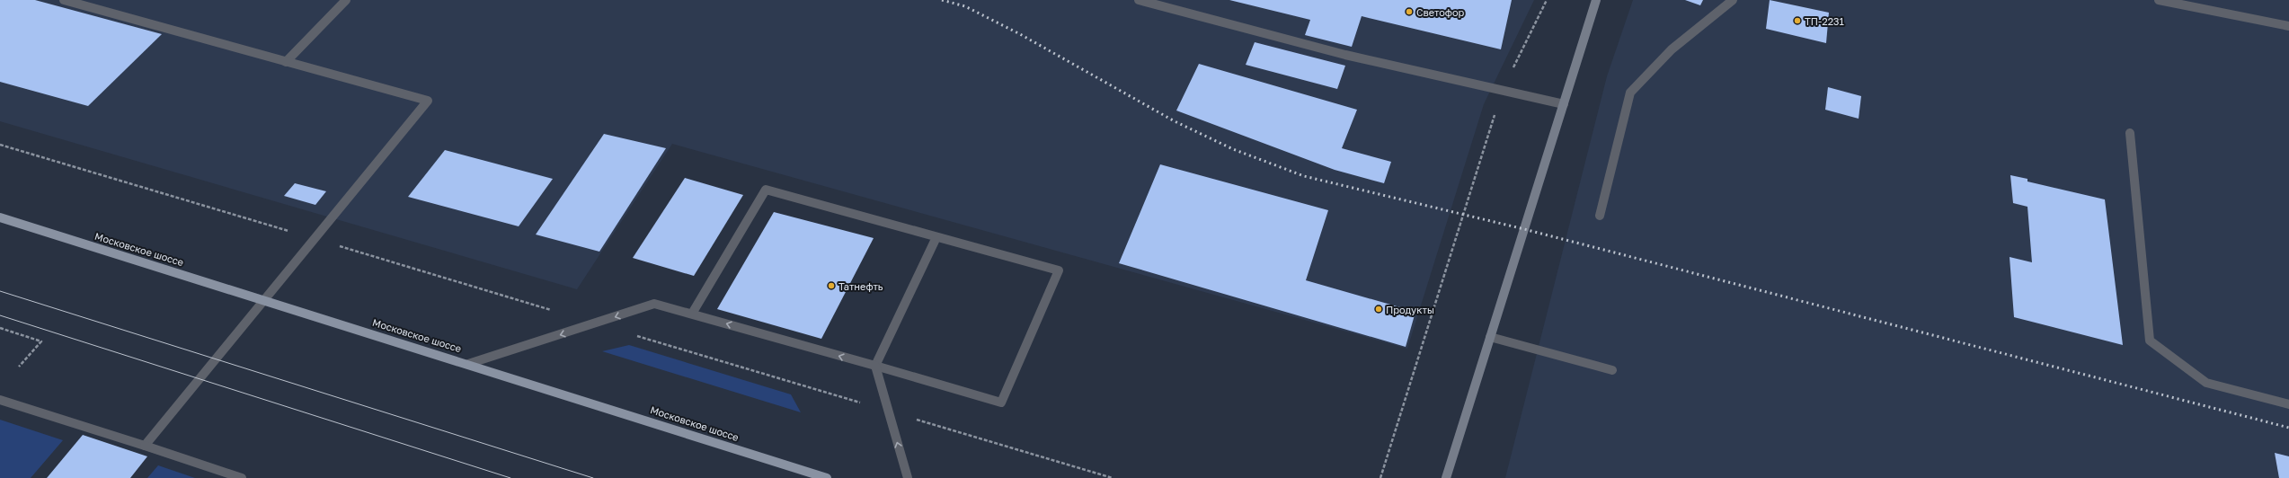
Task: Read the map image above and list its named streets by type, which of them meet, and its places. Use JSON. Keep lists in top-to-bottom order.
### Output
{
  "streets": {
    "main road": ["Московское шоссе"]
  },
  "places": [
    "Светофор",
    "ТП-2231",
    "Татнефть",
    "Продукты"
  ]
}
